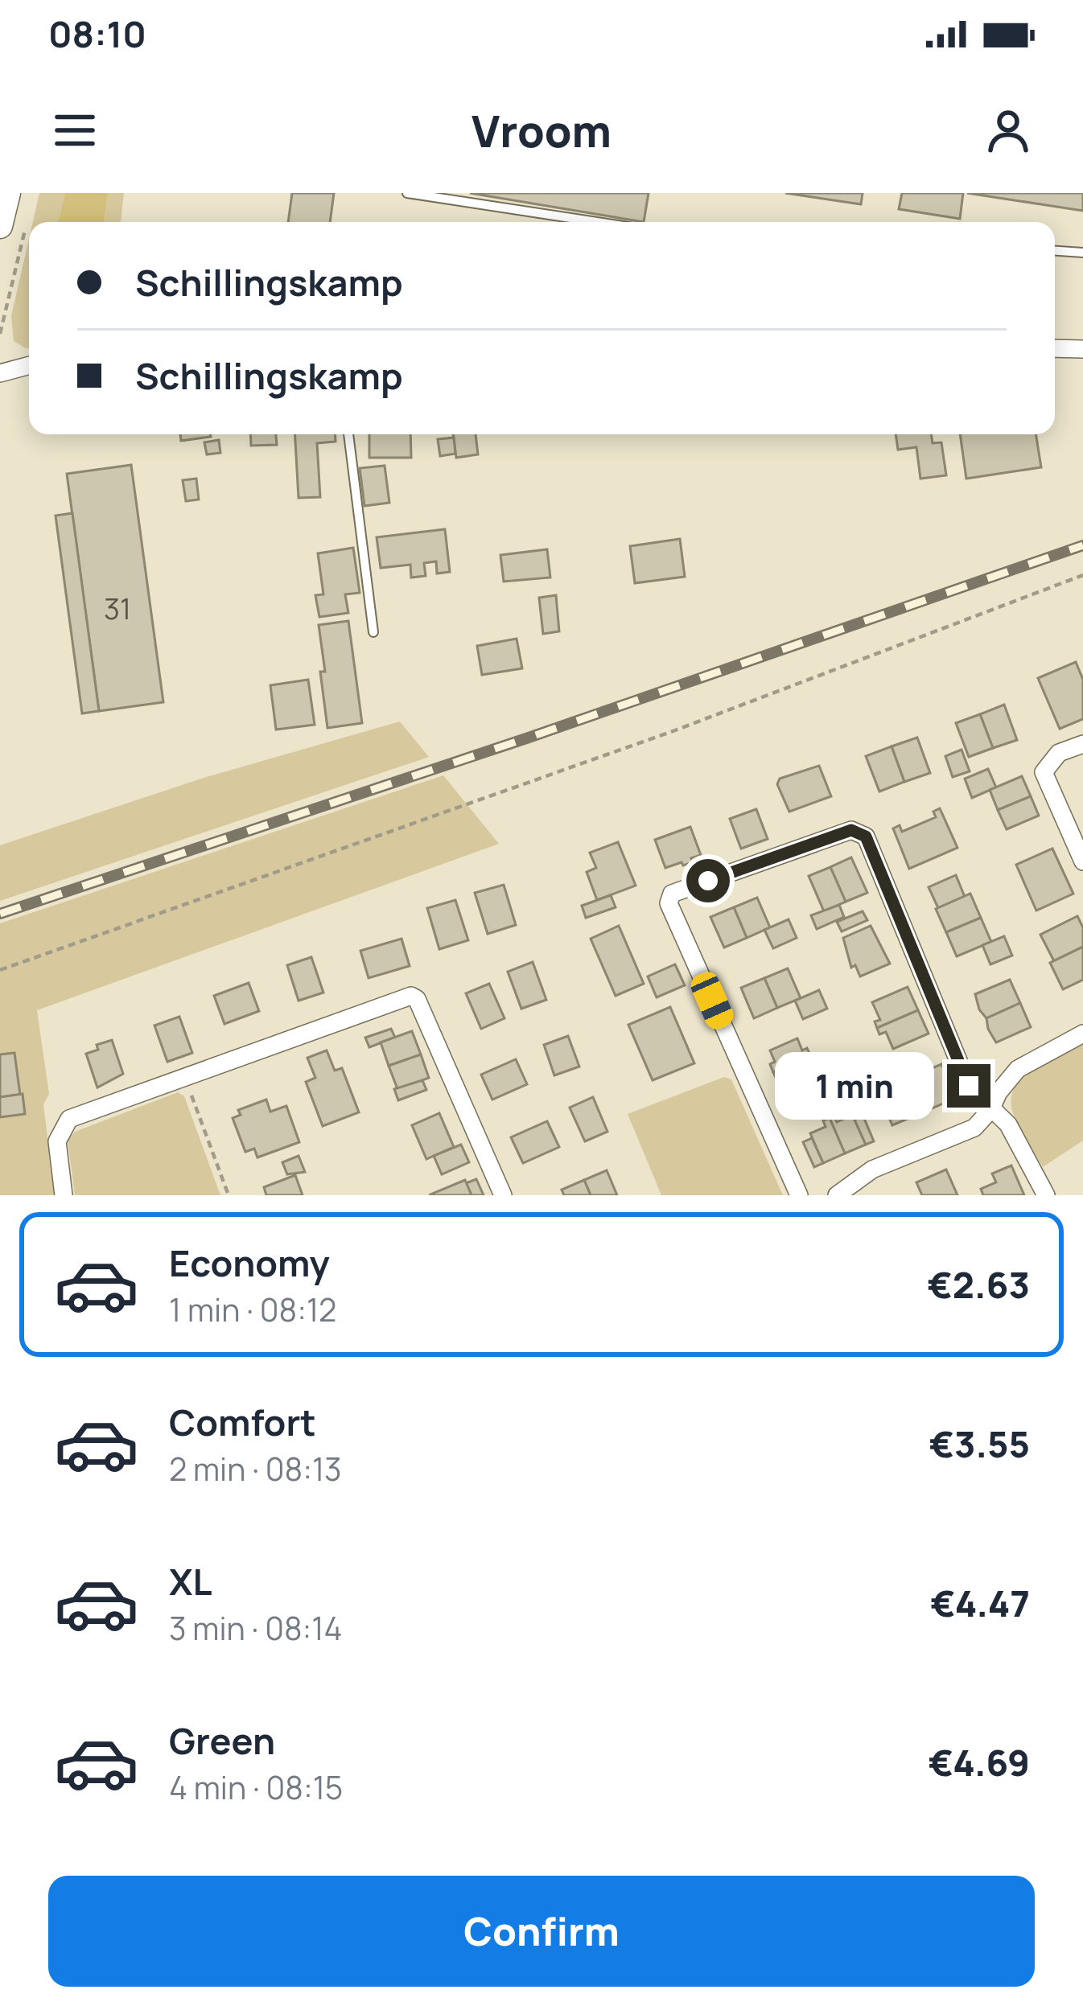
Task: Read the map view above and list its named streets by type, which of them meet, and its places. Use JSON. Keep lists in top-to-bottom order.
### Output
{
  "house_numbers": ["31"],
  "page": {
    "status": "08:10",
    "header": "Vroom",
    "banner": ["Schillingskamp", "Schillingskamp"],
    "bubble": "1 min",
    "list": [
      {
        "name": "Economy",
        "note": "1 min · 08:12",
        "value": "€2.63"
      },
      {
        "name": "Comfort",
        "note": "2 min · 08:13",
        "value": "€3.55"
      },
      {
        "name": "XL",
        "note": "3 min · 08:14",
        "value": "€4.47"
      },
      {
        "name": "Green",
        "note": "4 min · 08:15",
        "value": "€4.69"
      }
    ],
    "buttons": "Confirm"
  }
}
